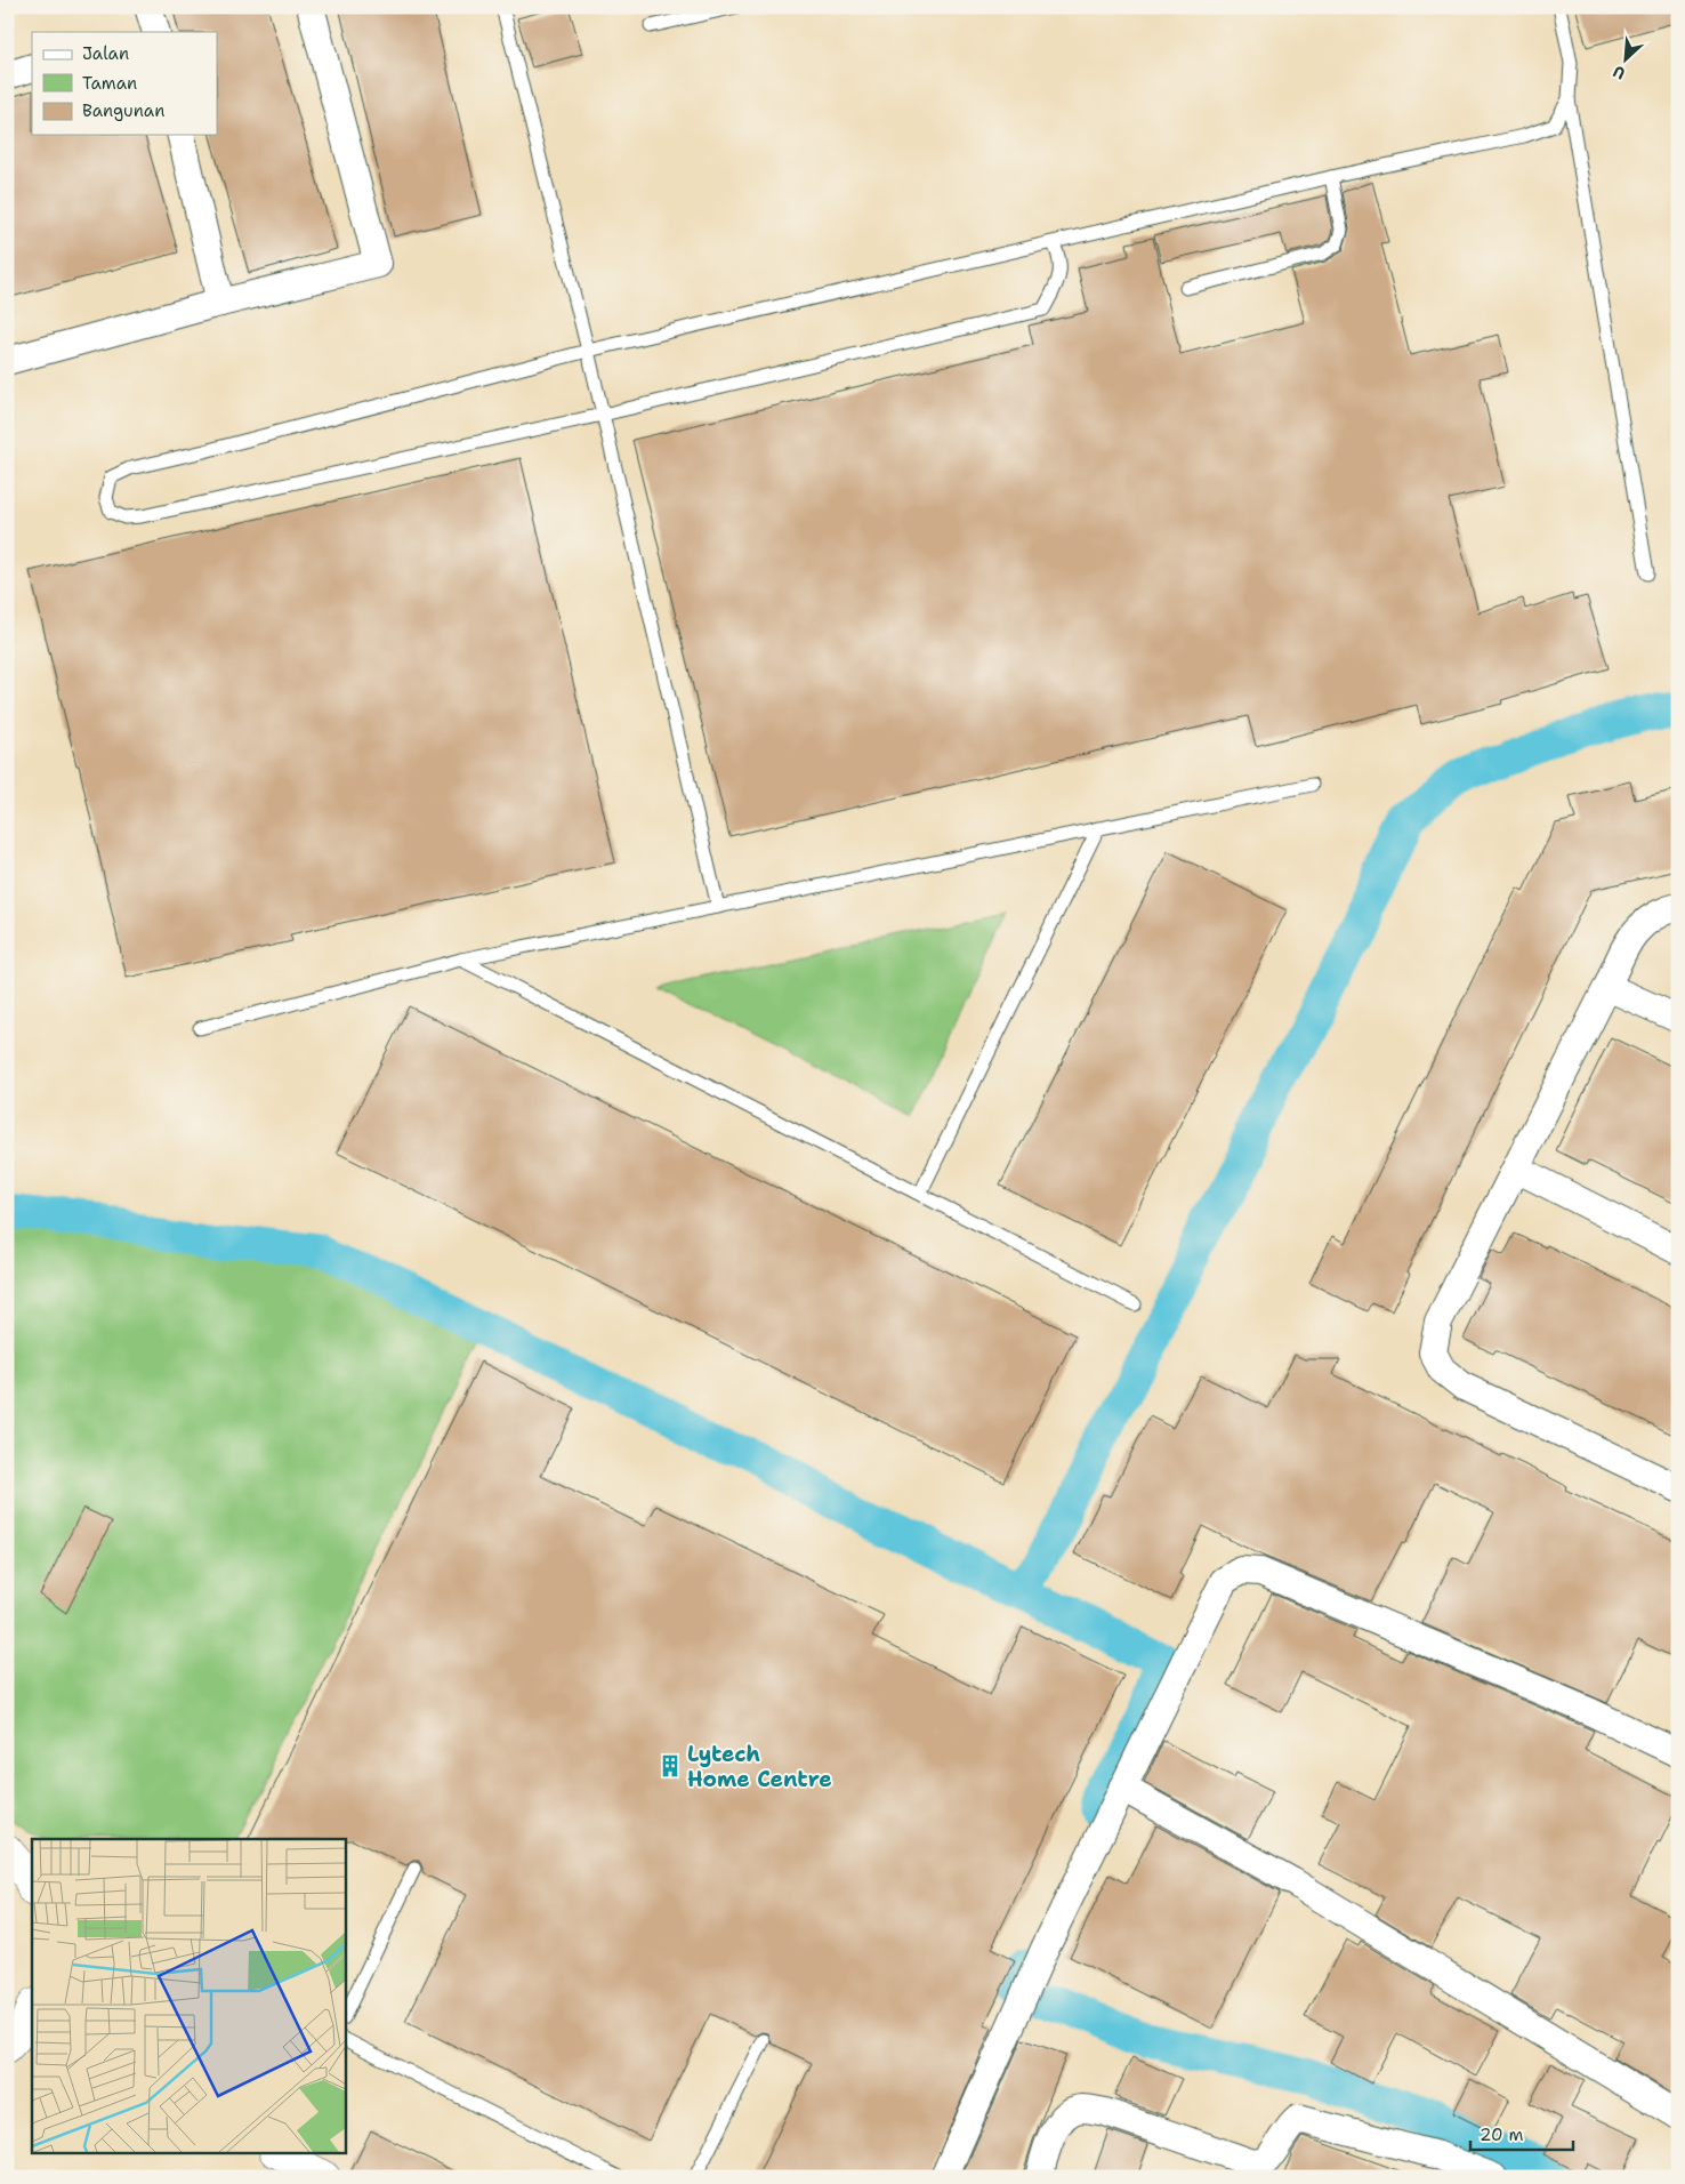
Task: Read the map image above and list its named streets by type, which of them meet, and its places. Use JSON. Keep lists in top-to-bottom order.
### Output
{
  "places": {
    "building": ["Lytech Home Centre"]
  },
  "legend": ["Jalan", "Taman", "Bangunan"],
  "scale_bar": "20 m",
  "north": "bottom left"
}
